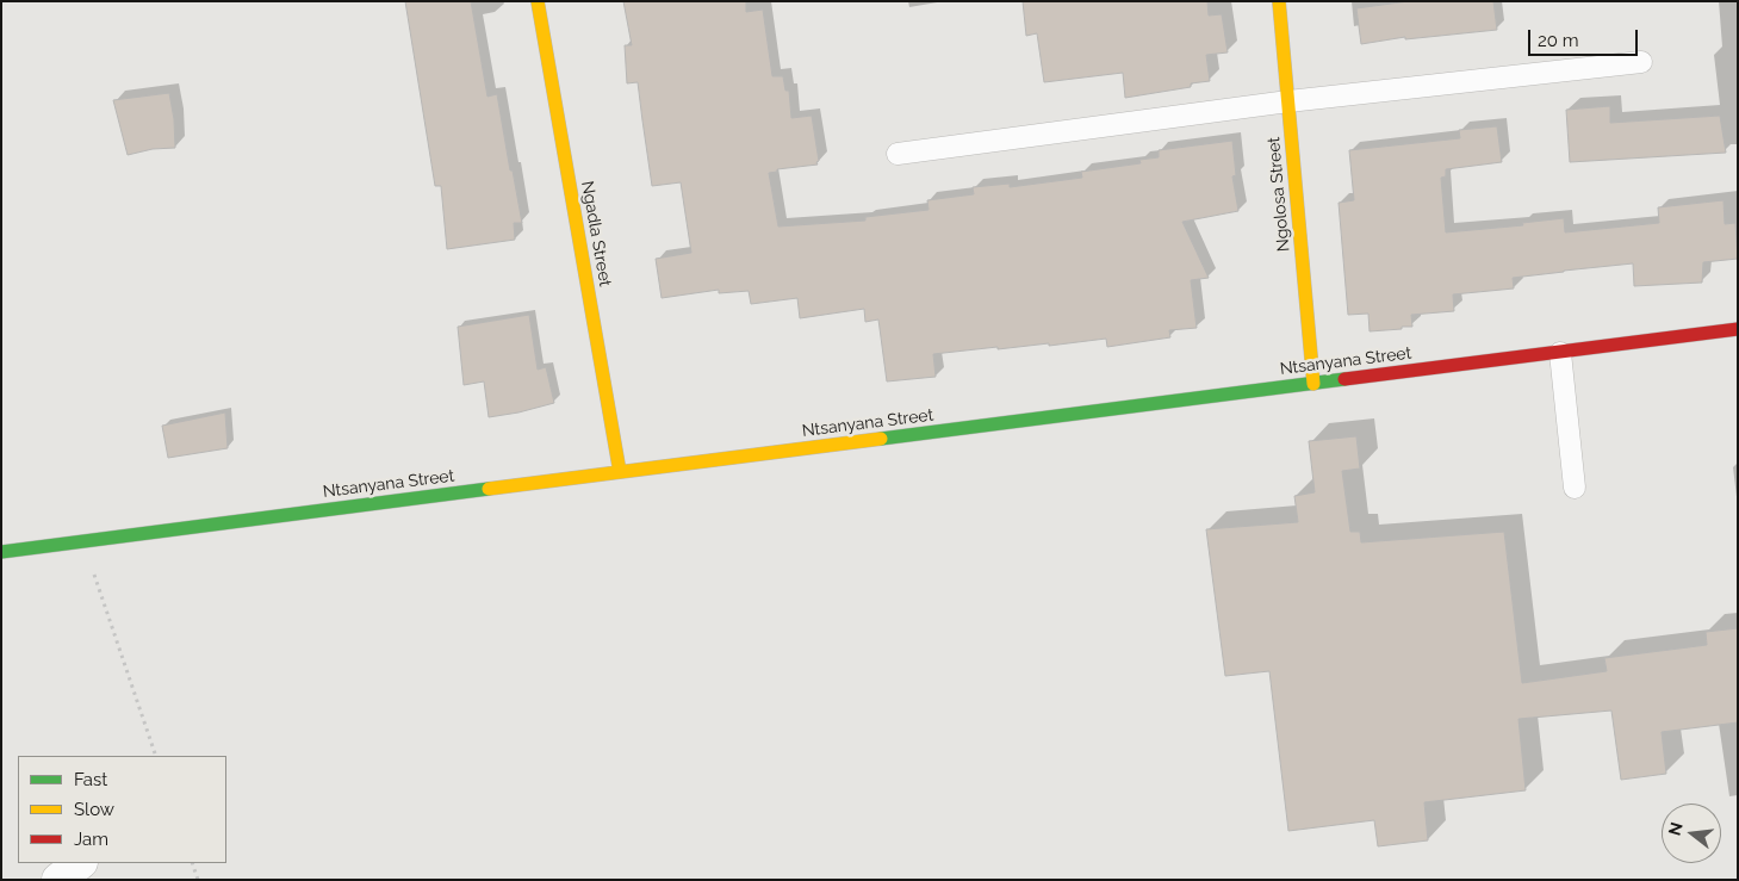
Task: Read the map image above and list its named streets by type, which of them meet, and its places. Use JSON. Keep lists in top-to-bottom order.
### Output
{
  "streets": {
    "street": ["Ngolosa Street", "Ngadla Street", "Ntsanyana Street"]
  },
  "crossings": [
    ["Ngolosa Street", "Ntsanyana Street"],
    ["Ngadla Street", "Ntsanyana Street"]
  ],
  "legend": ["Fast", "Slow", "Jam"],
  "scale_bar": "20 m",
  "north": "left"
}
